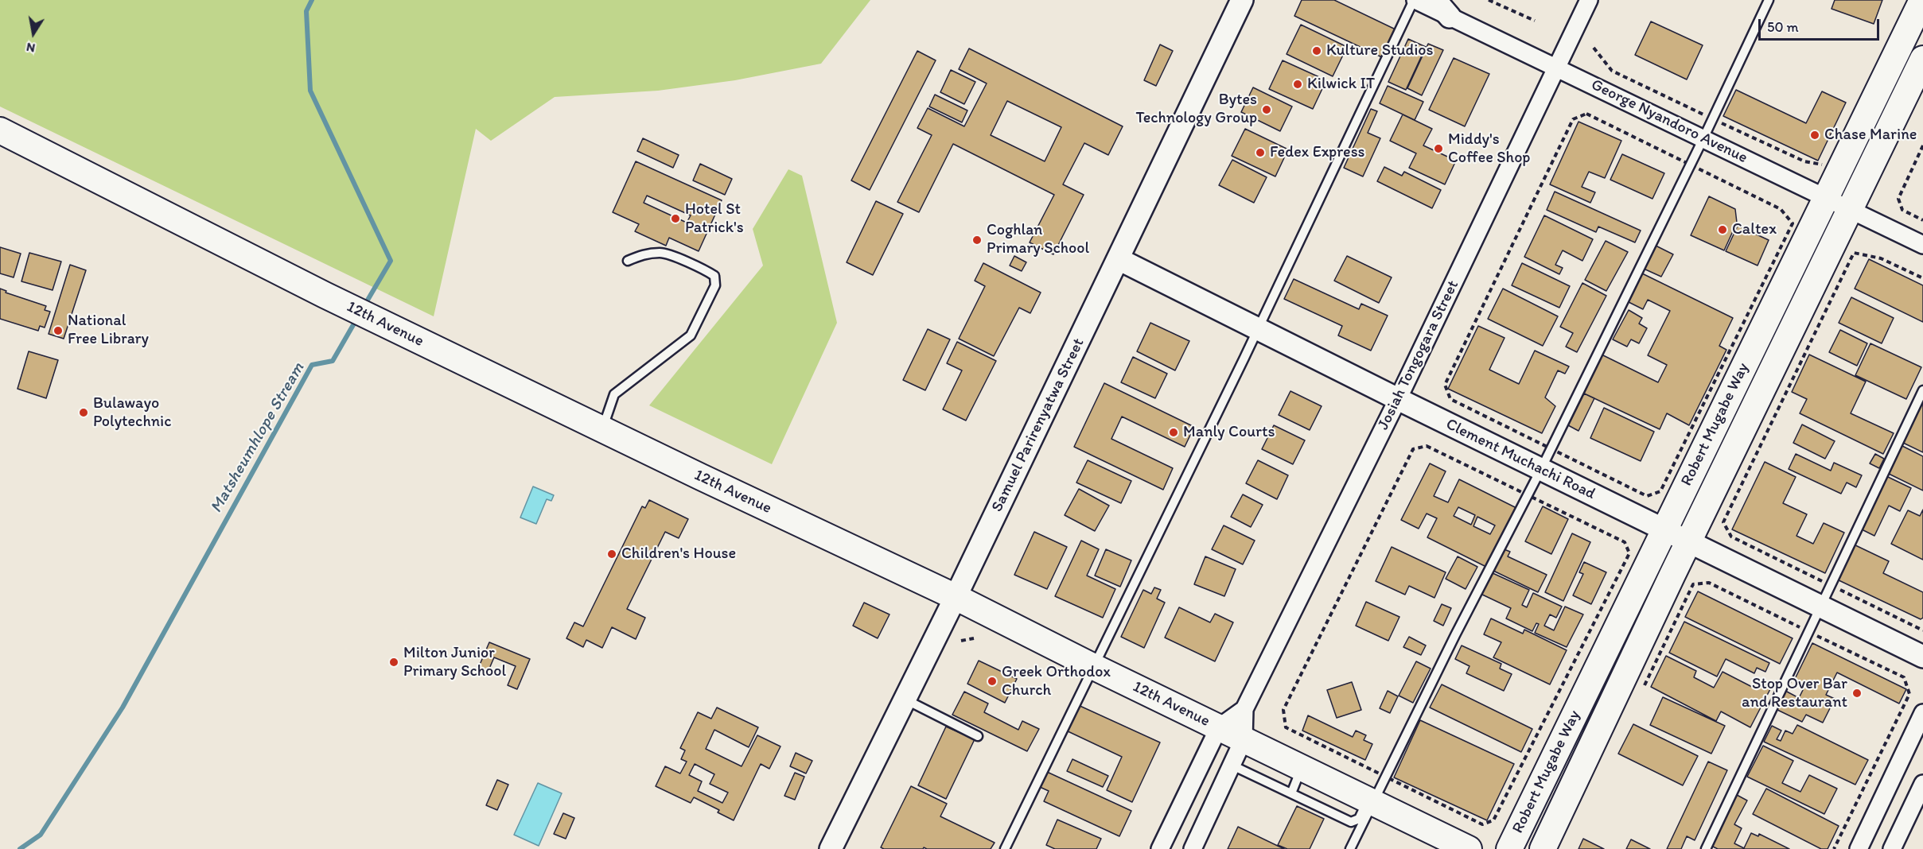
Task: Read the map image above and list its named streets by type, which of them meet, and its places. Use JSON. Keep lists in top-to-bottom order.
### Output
{
  "streets": {
    "main road": ["12th Avenue", "Robert Mugabe Way"],
    "street": [
      "George Nyandoro Avenue",
      "Josiah Tongogara Street",
      "Samuel Parirenyatwa Street",
      "Clement Muchachi Road"
    ]
  },
  "crossings": [
    ["George Nyandoro Avenue", "Josiah Tongogara Street"],
    ["George Nyandoro Avenue", "Robert Mugabe Way"],
    ["12th Avenue", "Josiah Tongogara Street"],
    ["12th Avenue", "Samuel Parirenyatwa Street"],
    ["Josiah Tongogara Street", "Clement Muchachi Road"],
    ["Robert Mugabe Way", "Clement Muchachi Road"],
    ["Samuel Parirenyatwa Street", "Clement Muchachi Road"]
  ],
  "water": ["Matsheumhlope Stream"],
  "places": [
    "Kulture Studios",
    "Kilwick IT",
    "Bytes Technology Group",
    "Chase Marine",
    "Middy's Coffee Shop",
    "Fedex Express",
    "Hotel St Patrick's",
    "Caltex",
    "Coghlan Primary School",
    "National Free Library",
    "Bulawayo Polytechnic",
    "Manly Courts",
    "Children's House",
    "Milton Junior Primary School",
    "Greek Orthodox Church",
    "Stop Over Bar and Restaurant"
  ],
  "scale_bar": "50 m",
  "north": "bottom"
}
